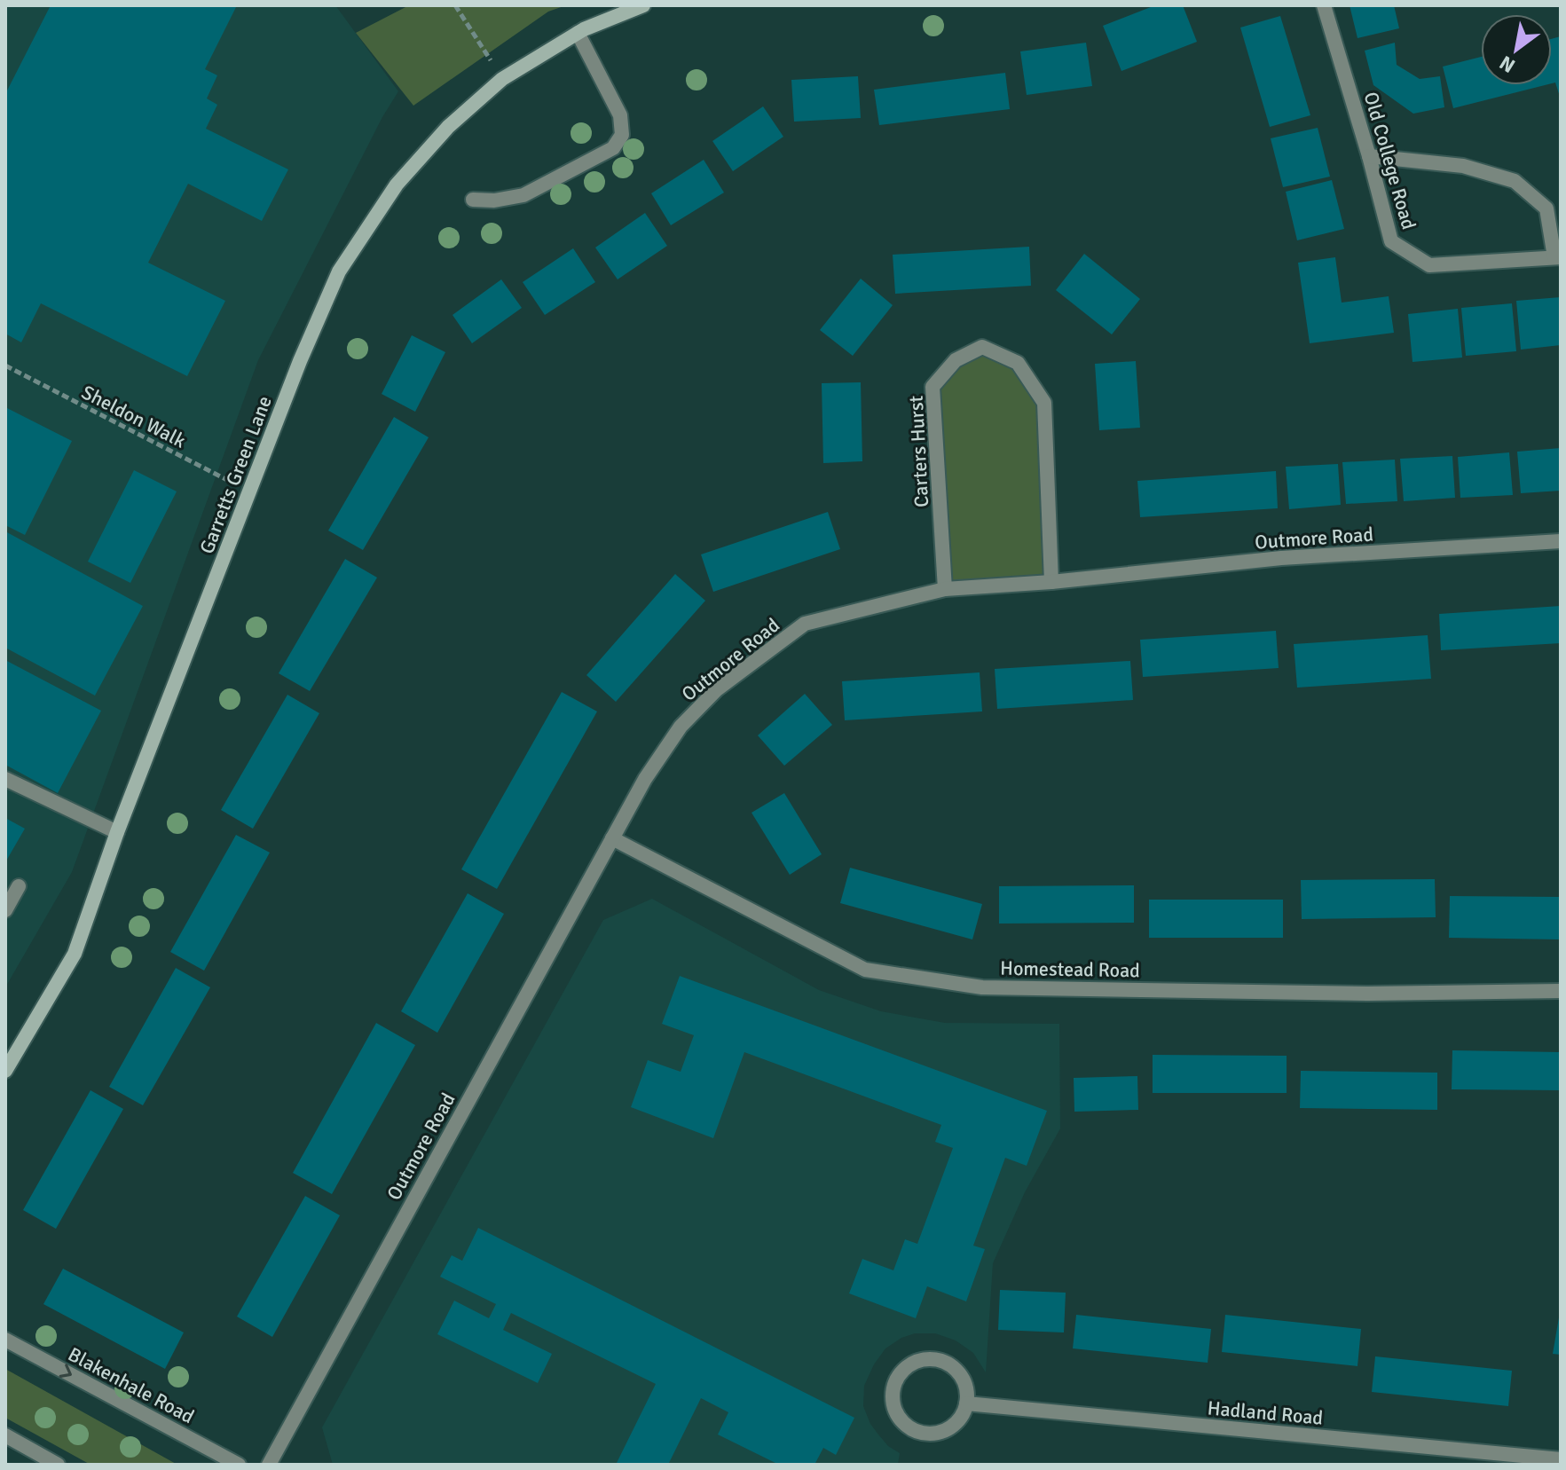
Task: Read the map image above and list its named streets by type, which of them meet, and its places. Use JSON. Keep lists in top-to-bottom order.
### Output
{
  "streets": {
    "street": [
      "Old College Road",
      "Carters Hurst",
      "Garretts Green Lane",
      "Outmore Road",
      "Homestead Road",
      "Blakenhale Road",
      "Hadland Road"
    ],
    "path": ["Sheldon Walk"]
  },
  "crossings": [
    ["Sheldon Walk", "Garretts Green Lane"],
    ["Carters Hurst", "Outmore Road"],
    ["Outmore Road", "Homestead Road"]
  ],
  "one_way": ["Blakenhale Road"],
  "north": "bottom left"
}
